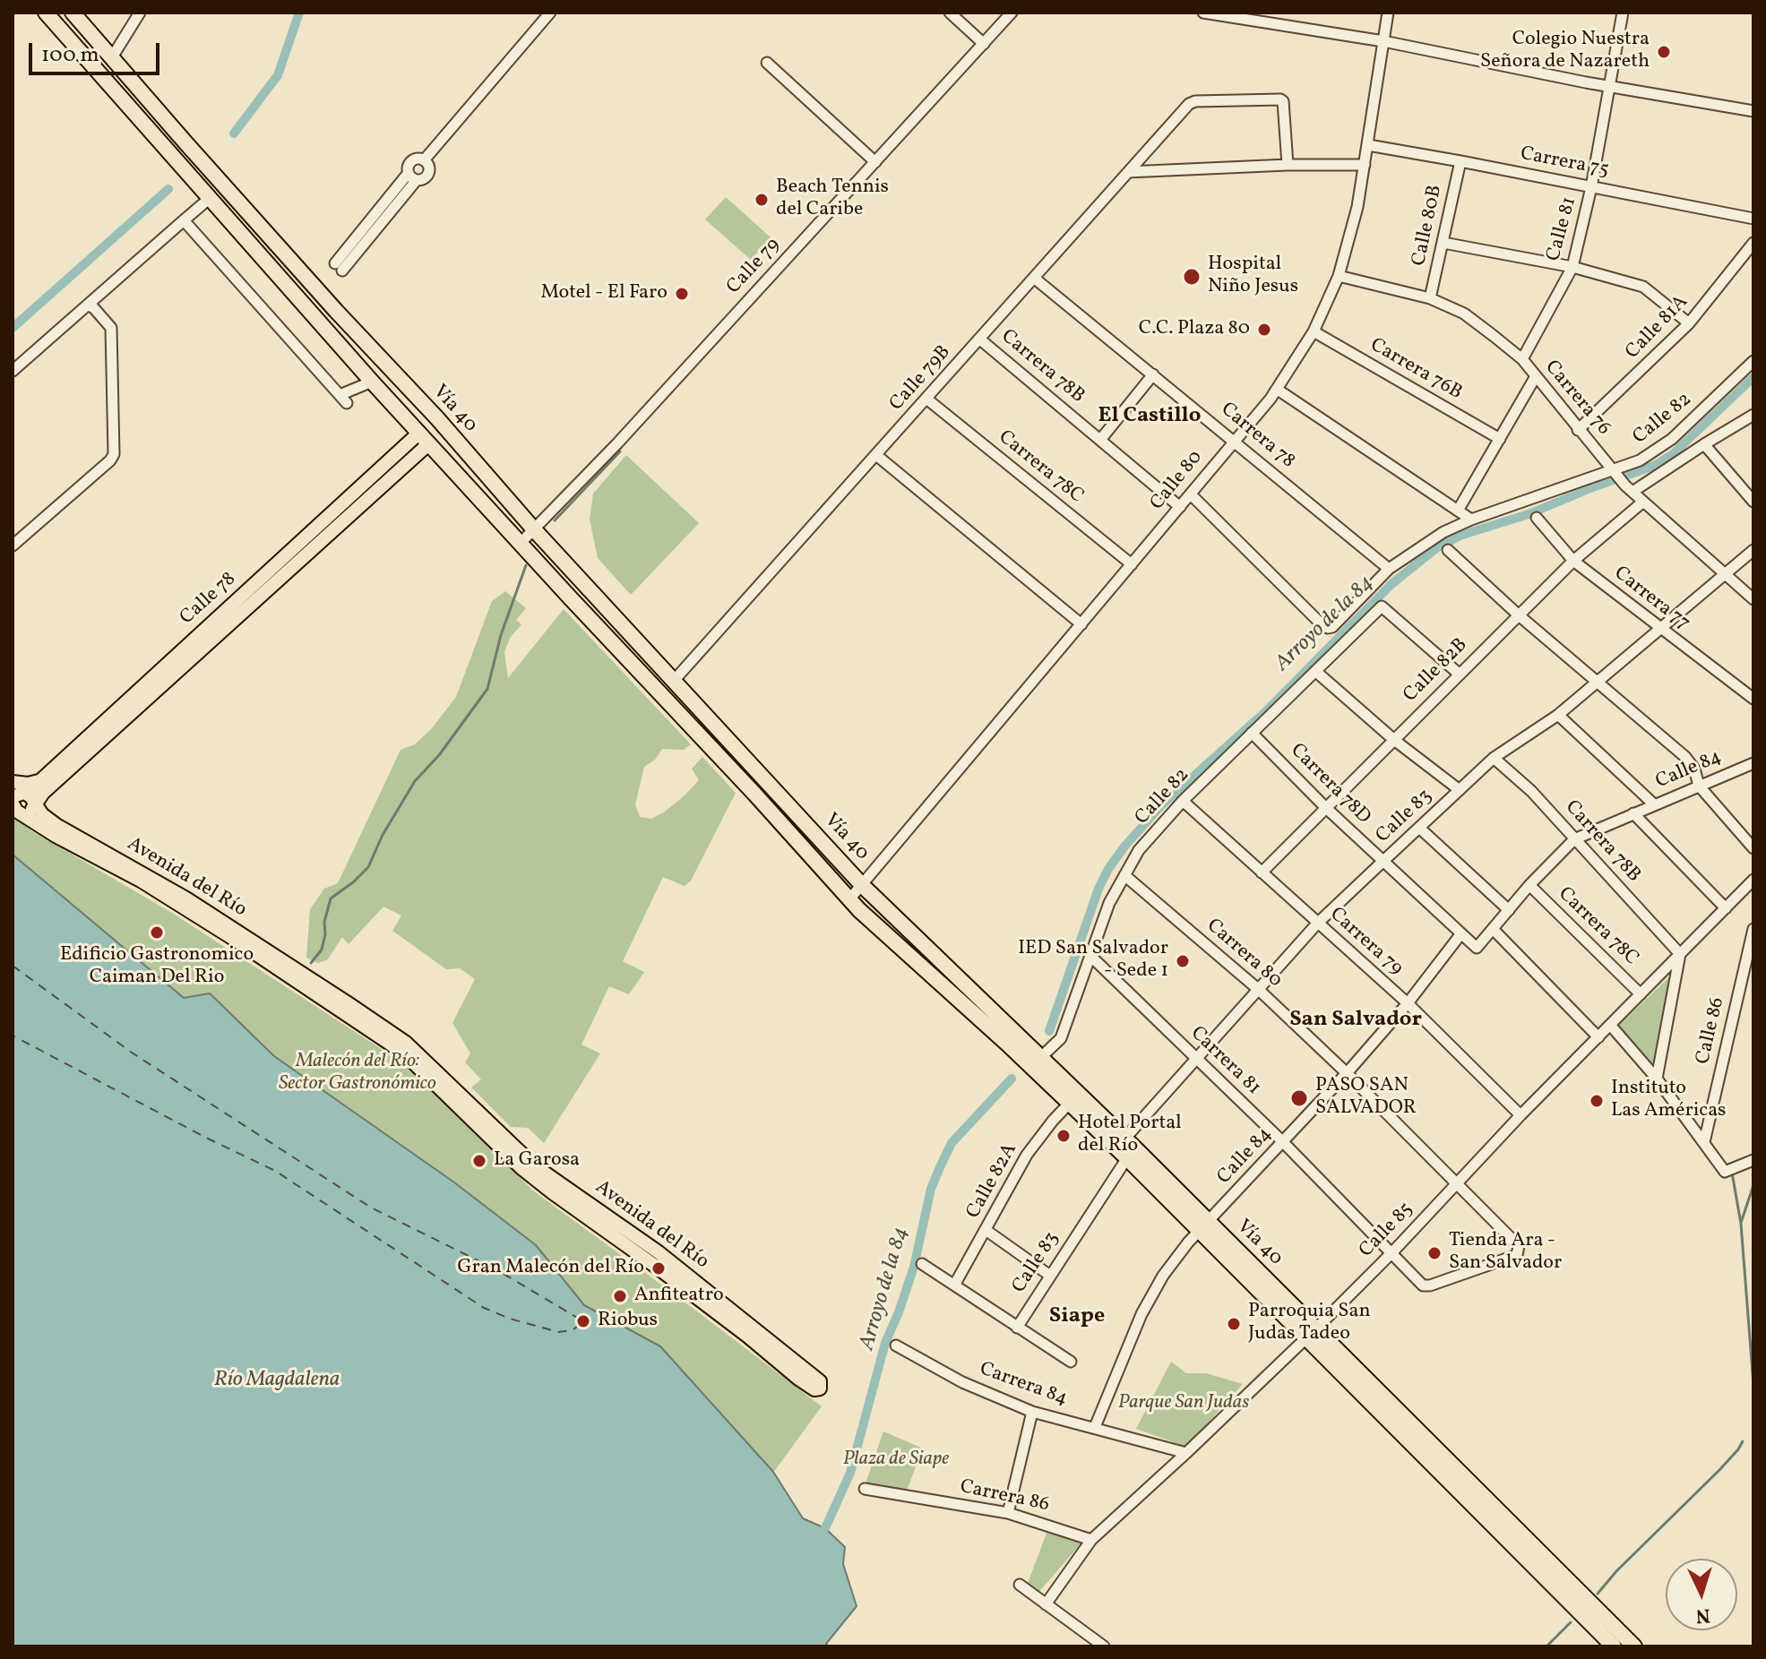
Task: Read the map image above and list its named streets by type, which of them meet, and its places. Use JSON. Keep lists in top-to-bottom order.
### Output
{
  "streets": {
    "highway": ["Vía 40"],
    "main road": ["Calle 78", "Avenida del Río"],
    "street": [
      "Carrera 75",
      "Calle 80B",
      "Calle 81",
      "Calle 79",
      "Calle 81A",
      "Carrera 78B",
      "Carrera 76B",
      "Calle 79B",
      "Carrera 76",
      "Calle 82",
      "Carrera 78",
      "Carrera 78C",
      "Calle 80",
      "Carrera 77",
      "Calle 82B",
      "Calle 84",
      "Carrera 78D",
      "Calle 83",
      "Carrera 79",
      "Carrera 80",
      "Calle 86",
      "Carrera 81",
      "Calle 82A",
      "Calle 85",
      "Carrera 84",
      "Carrera 86"
    ]
  },
  "crossings": [
    ["Carrera 75", "Calle 80B"],
    ["Carrera 75", "Calle 81"],
    ["Carrera 75", "Calle 80"],
    ["Calle 80B", "Carrera 76"],
    ["Calle 81", "Carrera 76"],
    ["Calle 79", "Vía 40"],
    ["Calle 81A", "Carrera 76"],
    ["Carrera 78B", "Calle 79B"],
    ["Carrera 78B", "Calle 80"],
    ["Carrera 78B", "Calle 84"],
    ["Carrera 78B", "Calle 83"],
    ["Carrera 78B", "Calle 85"],
    ["Carrera 76B", "Calle 80"],
    ["Calle 79B", "Vía 40"],
    ["Calle 79B", "Carrera 78"],
    ["Calle 79B", "Carrera 78C"],
    ["Carrera 76", "Calle 82"],
    ["Carrera 76", "Calle 80"],
    ["Carrera 76", "Calle 82B"],
    ["Carrera 76", "Calle 83"],
    ["Vía 40", "Calle 82"],
    ["Vía 40", "Calle 80"],
    ["Vía 40", "Calle 78"],
    ["Vía 40", "Calle 84"],
    ["Vía 40", "Calle 83"],
    ["Vía 40", "Calle 82A"],
    ["Vía 40", "Calle 85"],
    ["Calle 82", "Carrera 78"],
    ["Calle 82", "Calle 80"],
    ["Calle 82", "Calle 82B"],
    ["Calle 82", "Carrera 78D"],
    ["Calle 82", "Carrera 79"],
    ["Calle 82", "Carrera 80"],
    ["Calle 82", "Carrera 81"],
    ["Carrera 78", "Calle 80"],
    ["Carrera 78C", "Calle 80"],
    ["Carrera 78C", "Calle 84"],
    ["Carrera 78C", "Calle 85"],
    ["Calle 78", "Avenida del Río"],
    ["Carrera 77", "Calle 82B"],
    ["Carrera 77", "Calle 83"],
    ["Calle 82B", "Carrera 78D"],
    ["Calle 82B", "Carrera 79"],
    ["Calle 84", "Carrera 78D"],
    ["Calle 84", "Carrera 79"],
    ["Calle 84", "Carrera 80"],
    ["Calle 84", "Carrera 81"],
    ["Calle 84", "Carrera 84"],
    ["Carrera 78D", "Calle 83"],
    ["Calle 83", "Carrera 79"],
    ["Calle 83", "Carrera 80"],
    ["Calle 83", "Carrera 81"],
    ["Carrera 79", "Calle 85"],
    ["Carrera 80", "Carrera 81"],
    ["Carrera 80", "Calle 85"],
    ["Carrera 81", "Calle 85"],
    ["Calle 85", "Carrera 84"],
    ["Calle 85", "Carrera 86"]
  ],
  "districts": ["El Castillo", "San Salvador", "Siape"],
  "water": ["Arroyo de la 84", "Río Magdalena"],
  "parks": ["Malecón del Río: Sector Gastronómico", "Parque San Judas", "Plaza de Siape"],
  "places": [
    "Colegio Nuestra Señora de Nazareth",
    "Beach Tennis del Caribe",
    "Hospital Niño Jesus",
    "Motel - El Faro",
    "C.C. Plaza 80",
    "Edificio Gastronomico Caiman Del Rio",
    "IED San Salvador - Sede 1",
    "PASO SAN SALVADOR",
    "Instituto Las Américas",
    "Hotel Portal del Río",
    "La Garosa",
    "Tienda Ara - San Salvador",
    "Gran Malecón del Río",
    "Anfiteatro",
    "Riobus",
    "Parroquia San Judas Tadeo"
  ],
  "scale_bar": "100 m",
  "north": "bottom"
}
